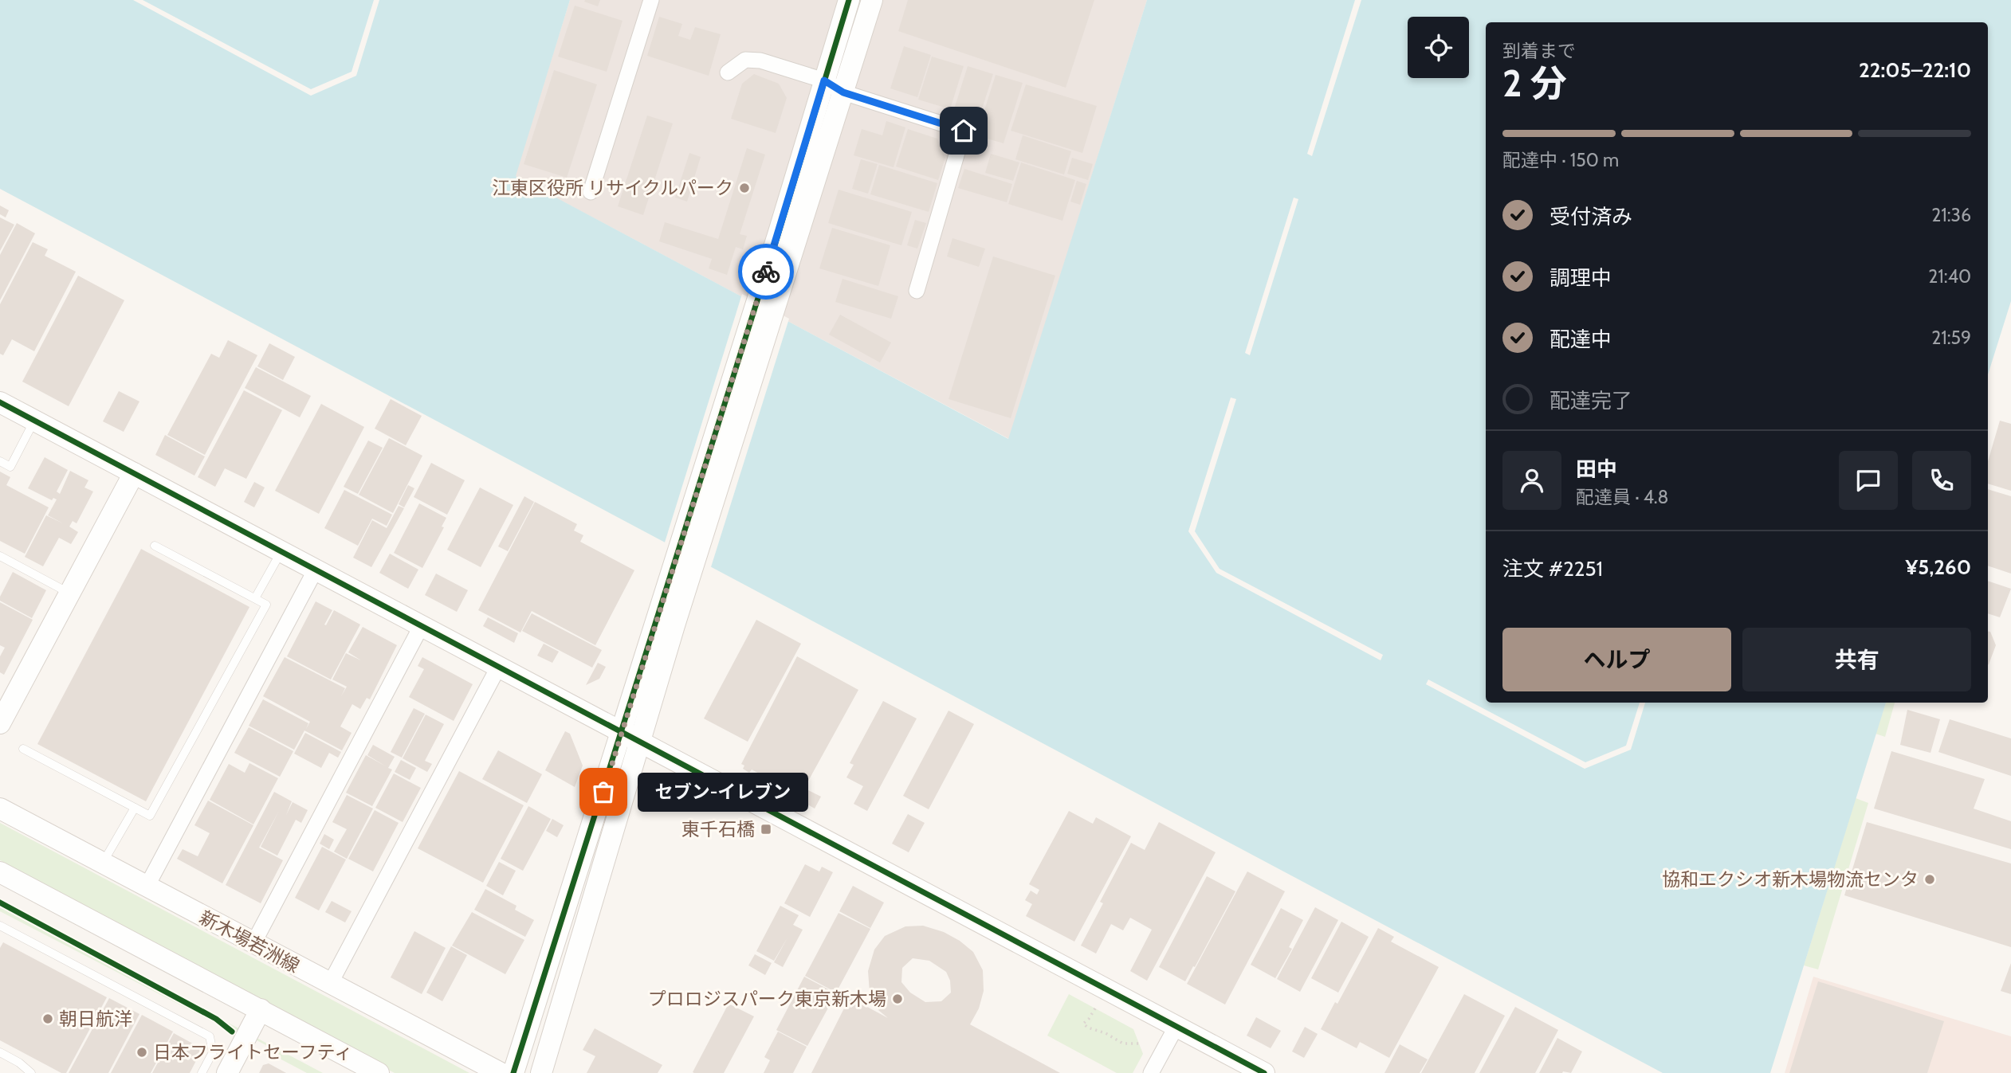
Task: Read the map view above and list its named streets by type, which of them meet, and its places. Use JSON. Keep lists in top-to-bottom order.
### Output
{
  "streets": {
    "street": ["新木場若洲線"]
  },
  "places": {
    "other": [
      "江東区役所 リサイクルパーク",
      "セブン-イレブン",
      "協和エクシオ新木場物流センタ",
      "プロロジスパーク東京新木場",
      "朝日航洋",
      "日本フライトセーフティ"
    ],
    "transit": ["東千石橋"]
  },
  "page": {
    "heading": ["2 分", "到着まで", "22:05–22:10"],
    "panel": [
      "田中",
      "配達員 · 4.8",
      "注文 #2251",
      "¥5,260"
    ],
    "bar": "配達中 · 150 m",
    "list": [
      ["受付済み", "21:36"],
      ["調理中", "21:40"],
      ["配達中", "21:59"],
      "配達完了"
    ],
    "buttons": ["ヘルプ", "共有"],
    "bubble": "セブン-イレブン"
  }
}
